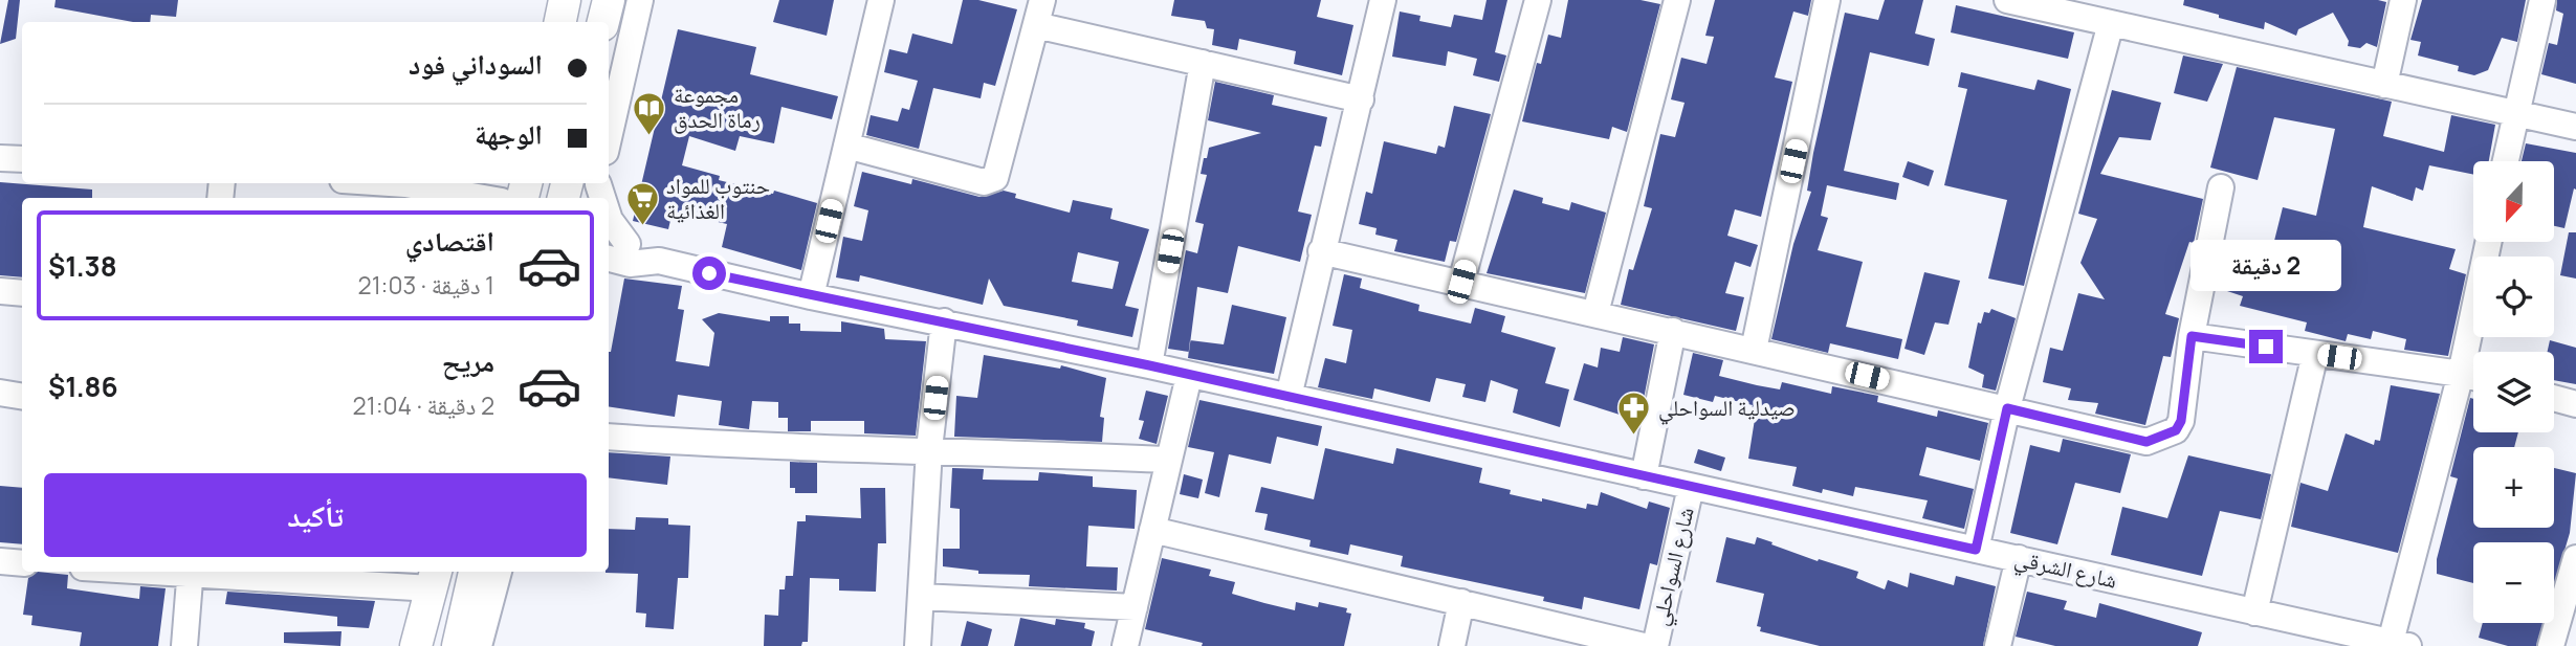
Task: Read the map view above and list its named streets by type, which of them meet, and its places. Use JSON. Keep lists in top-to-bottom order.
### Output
{
  "streets": {
    "street": ["شارع السواحلي", "شارع الشرقي"]
  },
  "crossings": [
    ["شارع السواحلي", "شارع الشرقي"]
  ],
  "places": {
    "library": ["مجموعة رماة الحدق"],
    "supermarket": ["حنتوب للمواد الغذائية"],
    "pharmacy": ["صيدلية السواحلي"]
  },
  "north": "bottom",
  "page": {
    "banner": ["السوداني فود", "الوجهة"],
    "map_buttons": ["+", "−"],
    "list": [
      {
        "name": "اقتصادي",
        "note": "1 دقيقة · 21:03",
        "value": "$1.38"
      },
      {
        "name": "مريح",
        "note": "2 دقيقة · 21:04",
        "value": "$1.86"
      }
    ],
    "bubble": "2 دقيقة",
    "buttons": "تأكيد"
  }
}
